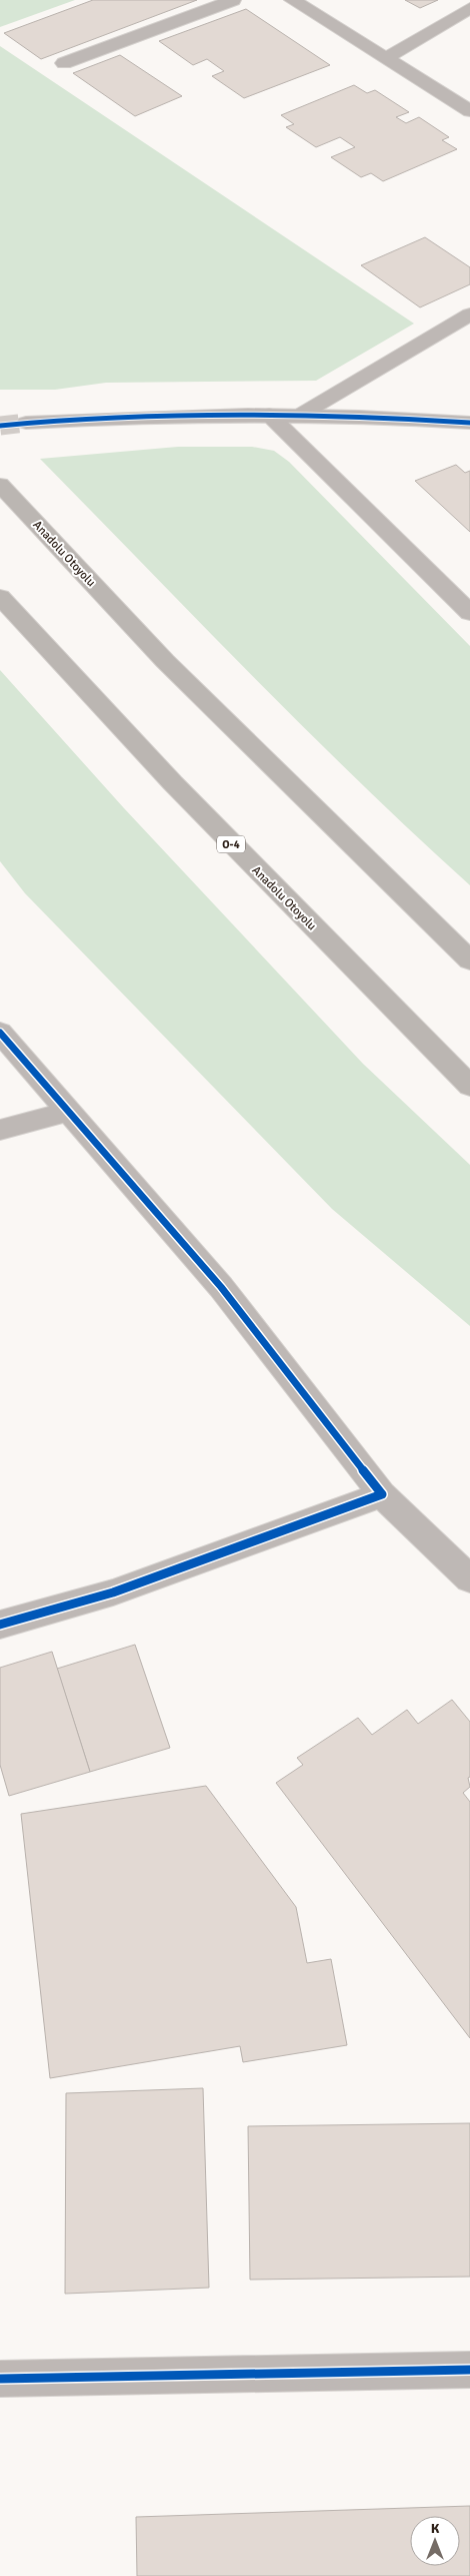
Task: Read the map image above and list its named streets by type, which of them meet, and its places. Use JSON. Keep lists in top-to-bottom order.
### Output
{
  "streets": {
    "highway": ["Anadolu Otoyolu", "O-4"]
  },
  "north": "top"
}
